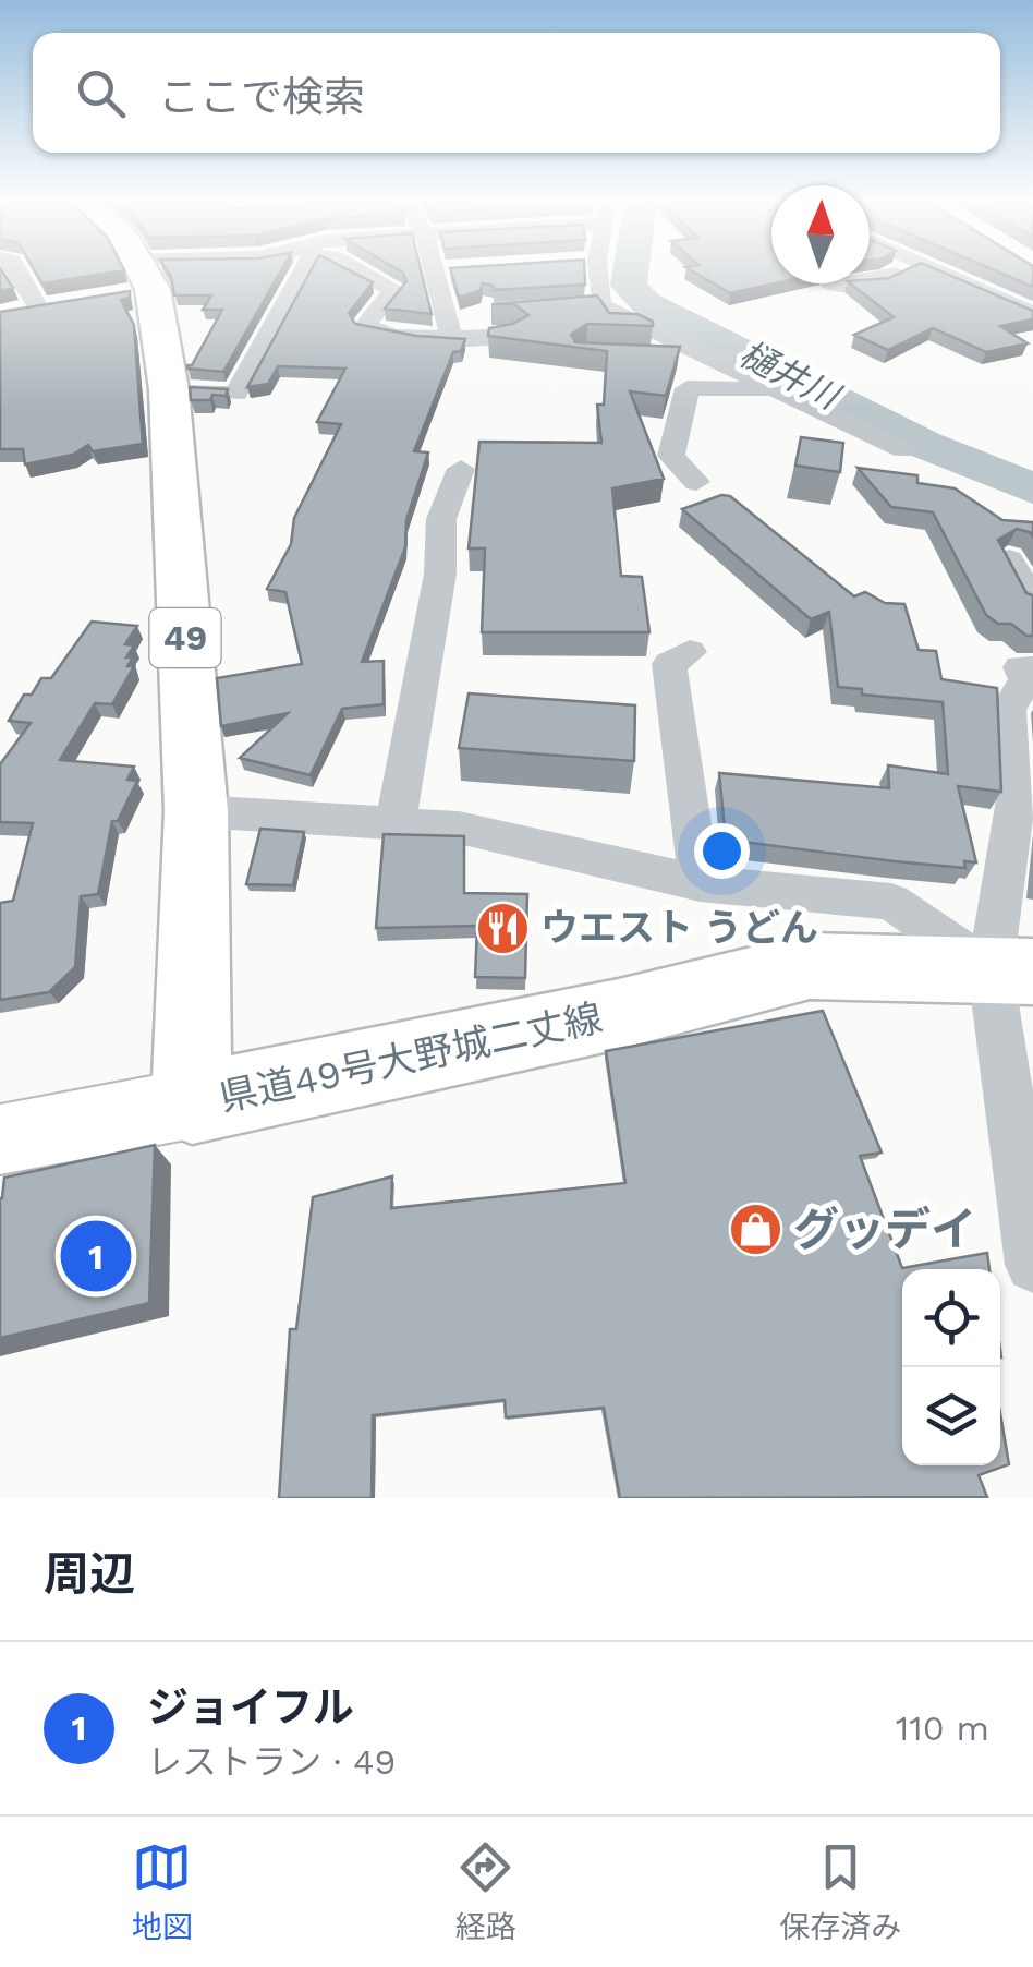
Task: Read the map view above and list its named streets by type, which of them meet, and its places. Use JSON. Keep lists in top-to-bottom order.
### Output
{
  "streets": {
    "main road": ["49", "県道49号大野城二丈線"]
  },
  "water": ["樋井川"],
  "places": {
    "restaurant": ["ウエスト うどん"],
    "shop": ["グッデイ"]
  },
  "north": "top",
  "page": {
    "search": "ここで検索",
    "pins": "1",
    "heading": "周辺",
    "list": [
      {
        "mark": "1",
        "name": "ジョイフル",
        "note": "レストラン · 49",
        "value": "110 m"
      }
    ],
    "nav": ["地図", "経路", "保存済み"]
  }
}
